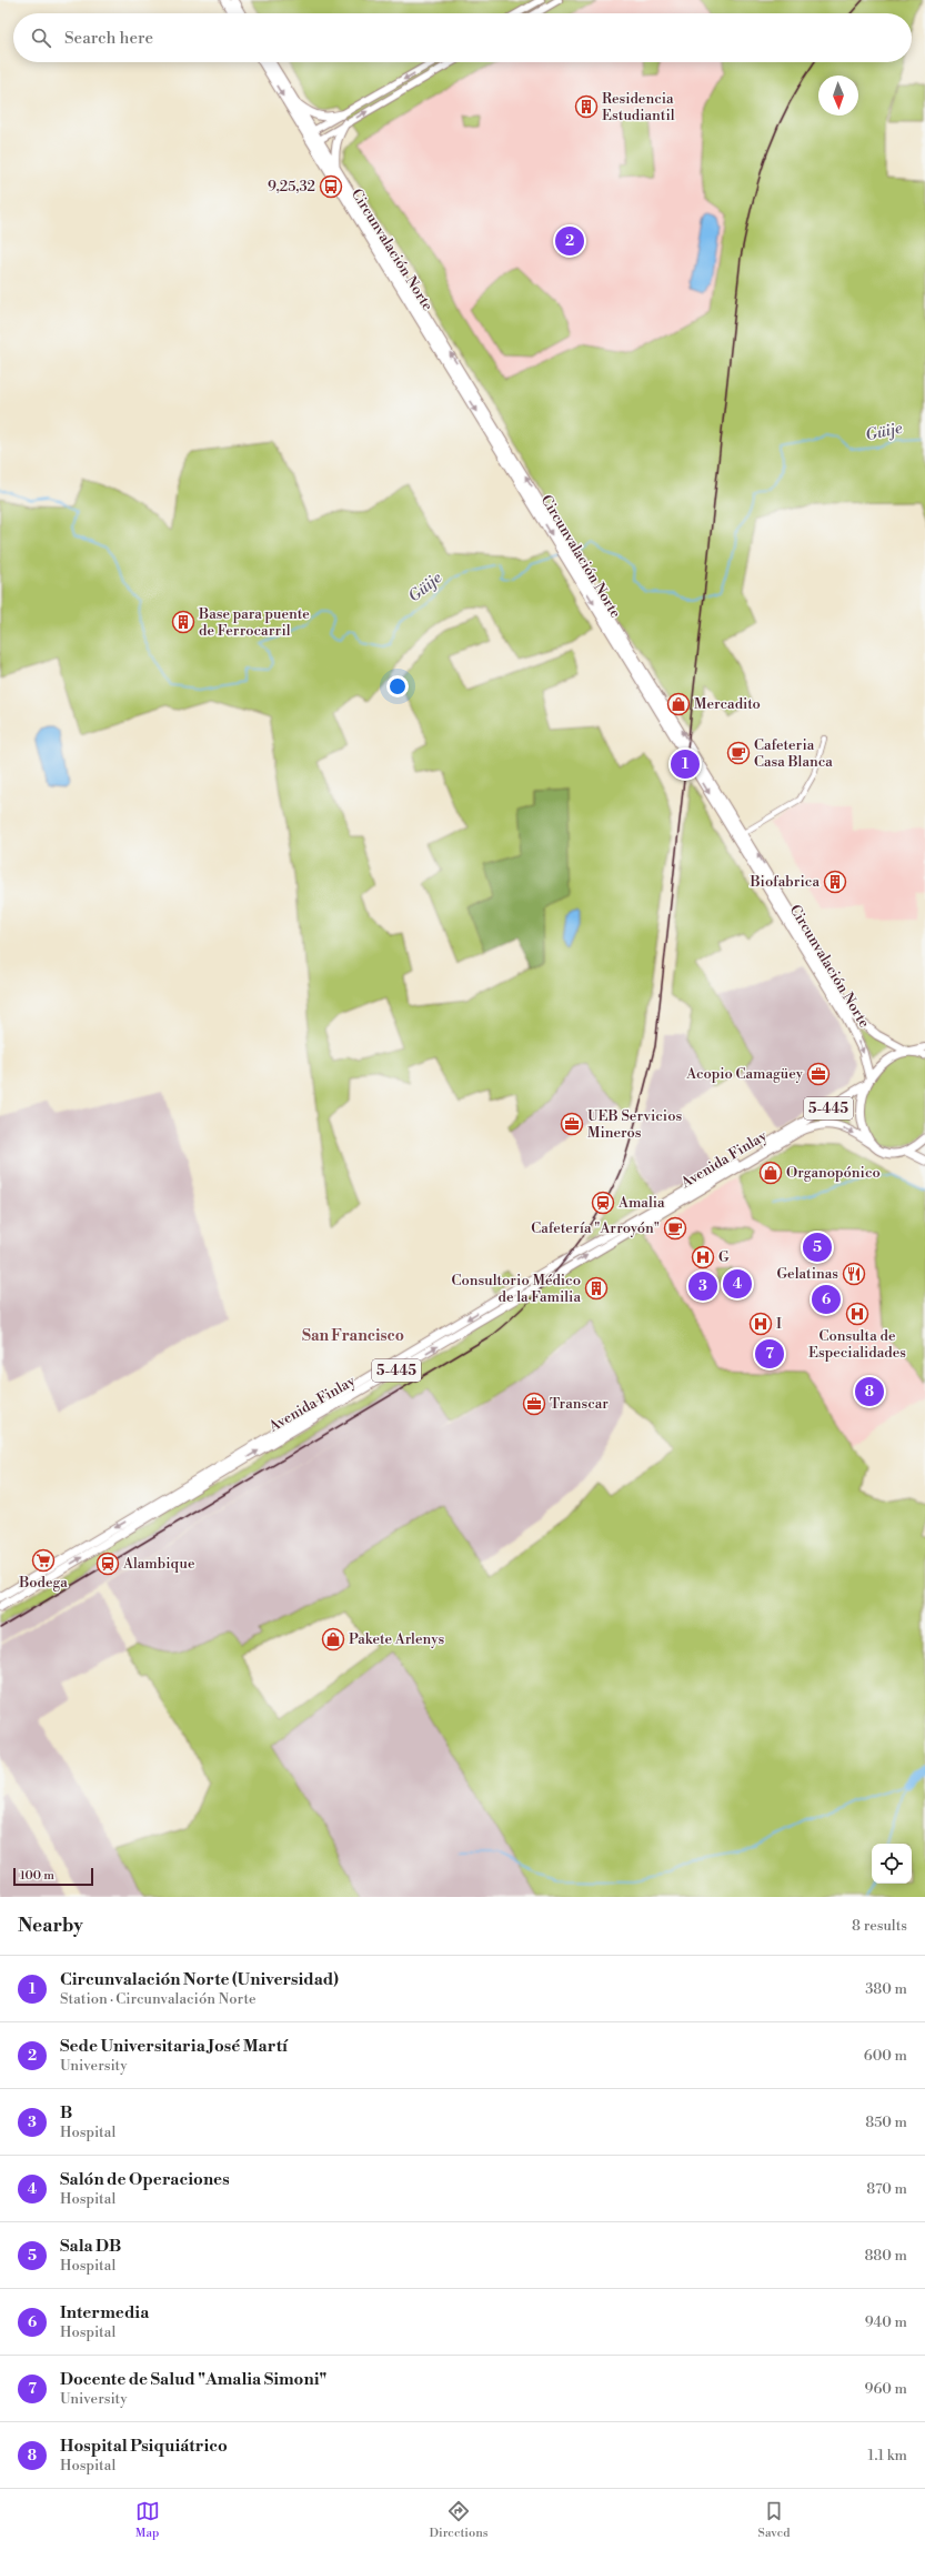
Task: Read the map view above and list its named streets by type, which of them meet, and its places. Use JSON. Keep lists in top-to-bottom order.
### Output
{
  "streets": {
    "highway": ["Circunvalación Norte", "5-445", "Avenida Finlay"]
  },
  "crossings": [
    ["Circunvalación Norte", "5-445"],
    ["5-445", "Avenida Finlay"]
  ],
  "districts": ["San Francisco"],
  "water": ["Güije"],
  "places": {
    "building": [
      "Residencia Estudiantil",
      "Base para puente de Ferrocarril",
      "Biofabrica",
      "Consultorio Médico de la Familia"
    ],
    "bus stop": ["9,25,32"],
    "shop": ["Mercadito", "Organopónico", "Pakete Arlenys"],
    "cafe": ["Cafeteria Casa Blanca", "Cafetería \"Arroyón\""],
    "office": ["Acopio Camagüey", "UEB Servicios Mineros", "Transcar"],
    "station": ["Amalia", "Alambique"],
    "hospital": ["G", "Consulta de Especialidades", "I"],
    "restaurant": ["Gelatinas"],
    "supermarket": ["Bodega"]
  },
  "scale_bar": "100 m",
  "north": "bottom",
  "page": {
    "search": "Search here",
    "pins": [
      "2",
      "1",
      "5",
      "4",
      "3",
      "6",
      "7",
      "8"
    ],
    "scale": "100 m",
    "heading": ["Nearby", "8 results"],
    "list": [
      {
        "mark": "1",
        "name": "Circunvalación Norte (Universidad)",
        "note": "Station · Circunvalación Norte",
        "value": "380 m"
      },
      {
        "mark": "2",
        "name": "Sede Universitaria José Martí",
        "note": "University",
        "value": "600 m"
      },
      {
        "mark": "3",
        "name": "B",
        "note": "Hospital",
        "value": "850 m"
      },
      {
        "mark": "4",
        "name": "Salón de Operaciones",
        "note": "Hospital",
        "value": "870 m"
      },
      {
        "mark": "5",
        "name": "Sala DB",
        "note": "Hospital",
        "value": "880 m"
      },
      {
        "mark": "6",
        "name": "Intermedia",
        "note": "Hospital",
        "value": "940 m"
      },
      {
        "mark": "7",
        "name": "Docente de Salud \"Amalia Simoni\"",
        "note": "University",
        "value": "960 m"
      },
      {
        "mark": "8",
        "name": "Hospital Psiquiátrico",
        "note": "Hospital",
        "value": "1.1 km"
      }
    ],
    "nav": ["Map", "Directions", "Saved"]
  }
}
